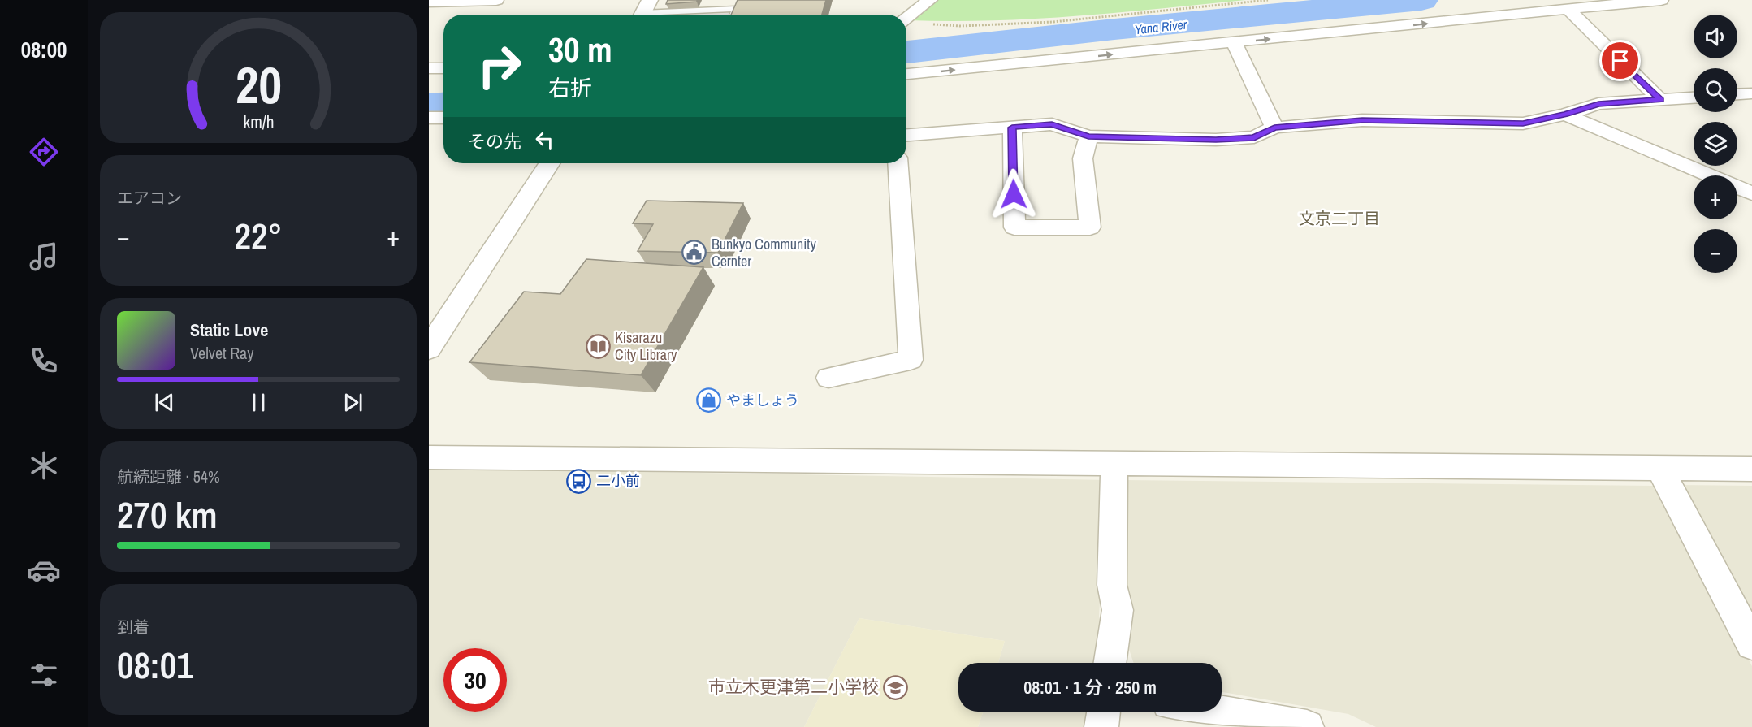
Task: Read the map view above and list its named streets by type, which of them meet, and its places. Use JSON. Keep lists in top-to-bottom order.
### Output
{
  "districts": ["文京二丁目"],
  "water": ["Yana River"],
  "places": {
    "public building": ["Bunkyo Community Cernter"],
    "library": ["Kisarazu City Library"],
    "shop": ["やましょう"],
    "bus stop": ["二小前"],
    "school or university": ["市立木更津第二小学校"]
  },
  "page": {
    "tabs": "08:00",
    "map_buttons": ["+", "−"],
    "turn": ["30 m", "右折"],
    "then": "その先",
    "tile": [
      "エアコン",
      ["航続距離 · 54%", "270 km"],
      ["到着", "08:01"]
    ],
    "heat": ["−", "22°", "+"],
    "song": ["Static Love", "Velvet Ray"],
    "limit": "30",
    "trip": "08:01 · 1 分 · 250 m",
    "gauge": ["20", "km/h"]
  }
}
